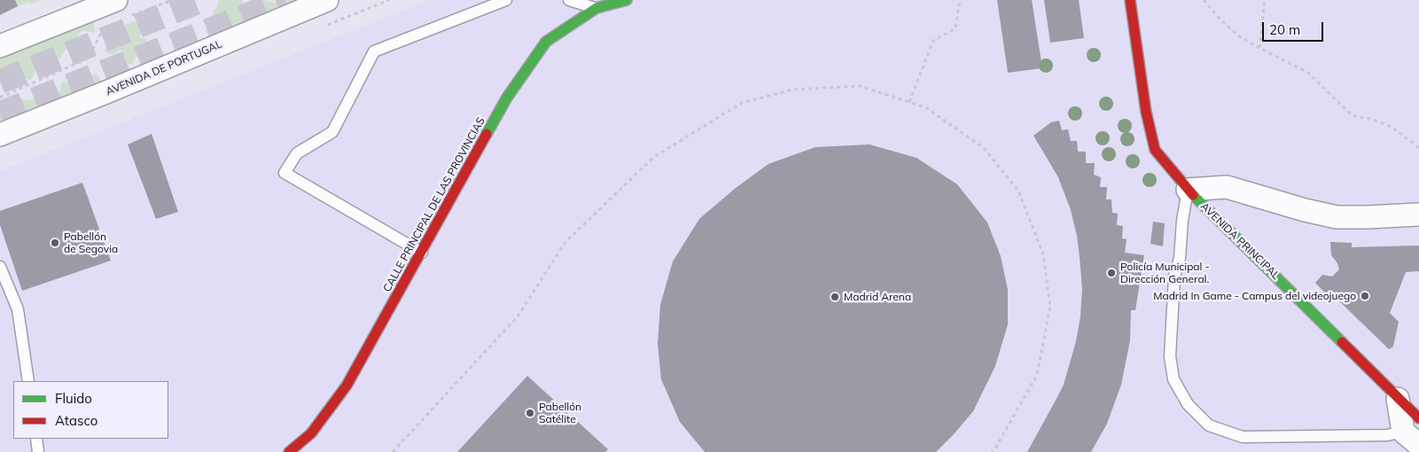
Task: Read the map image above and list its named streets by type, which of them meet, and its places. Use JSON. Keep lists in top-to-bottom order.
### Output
{
  "streets": {
    "street": ["AVENIDA DE PORTUGAL", "CALLE PRINCIPAL DE LAS PROVINCIAS", "AVENIDA PRINCIPAL"]
  },
  "places": [
    "Pabellón de Segovia",
    "Policía Municipal - Dirección General.",
    "Madrid In Game - Campus del videojuego",
    "Madrid Arena",
    "Pabellón Satélite"
  ],
  "legend": ["Fluido", "Atasco"],
  "scale_bar": "20 m"
}
